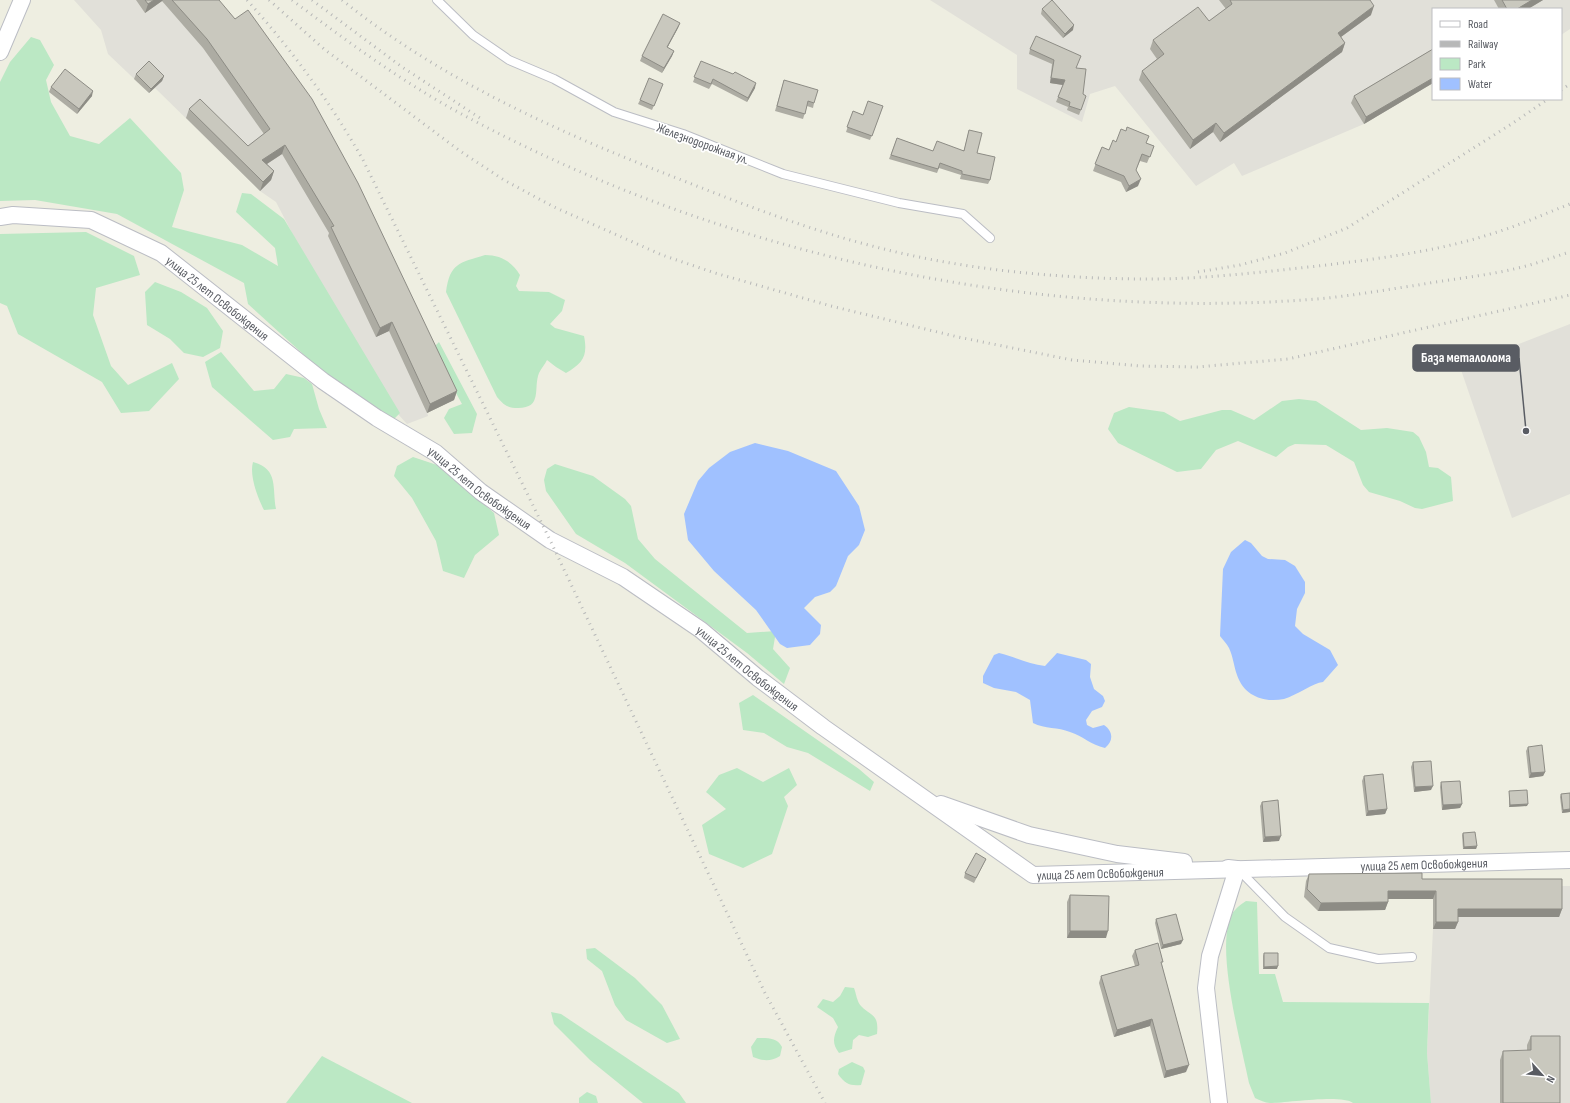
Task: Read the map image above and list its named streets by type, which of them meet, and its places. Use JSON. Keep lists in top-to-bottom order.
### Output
{
  "streets": {
    "street": ["улица 25 лет Освобождения"],
    "lane": ["Железнодорожная ул."]
  },
  "places": ["База металолома"],
  "legend": [
    "Road",
    "Railway",
    "Park",
    "Water"
  ],
  "north": "bottom right"
}
